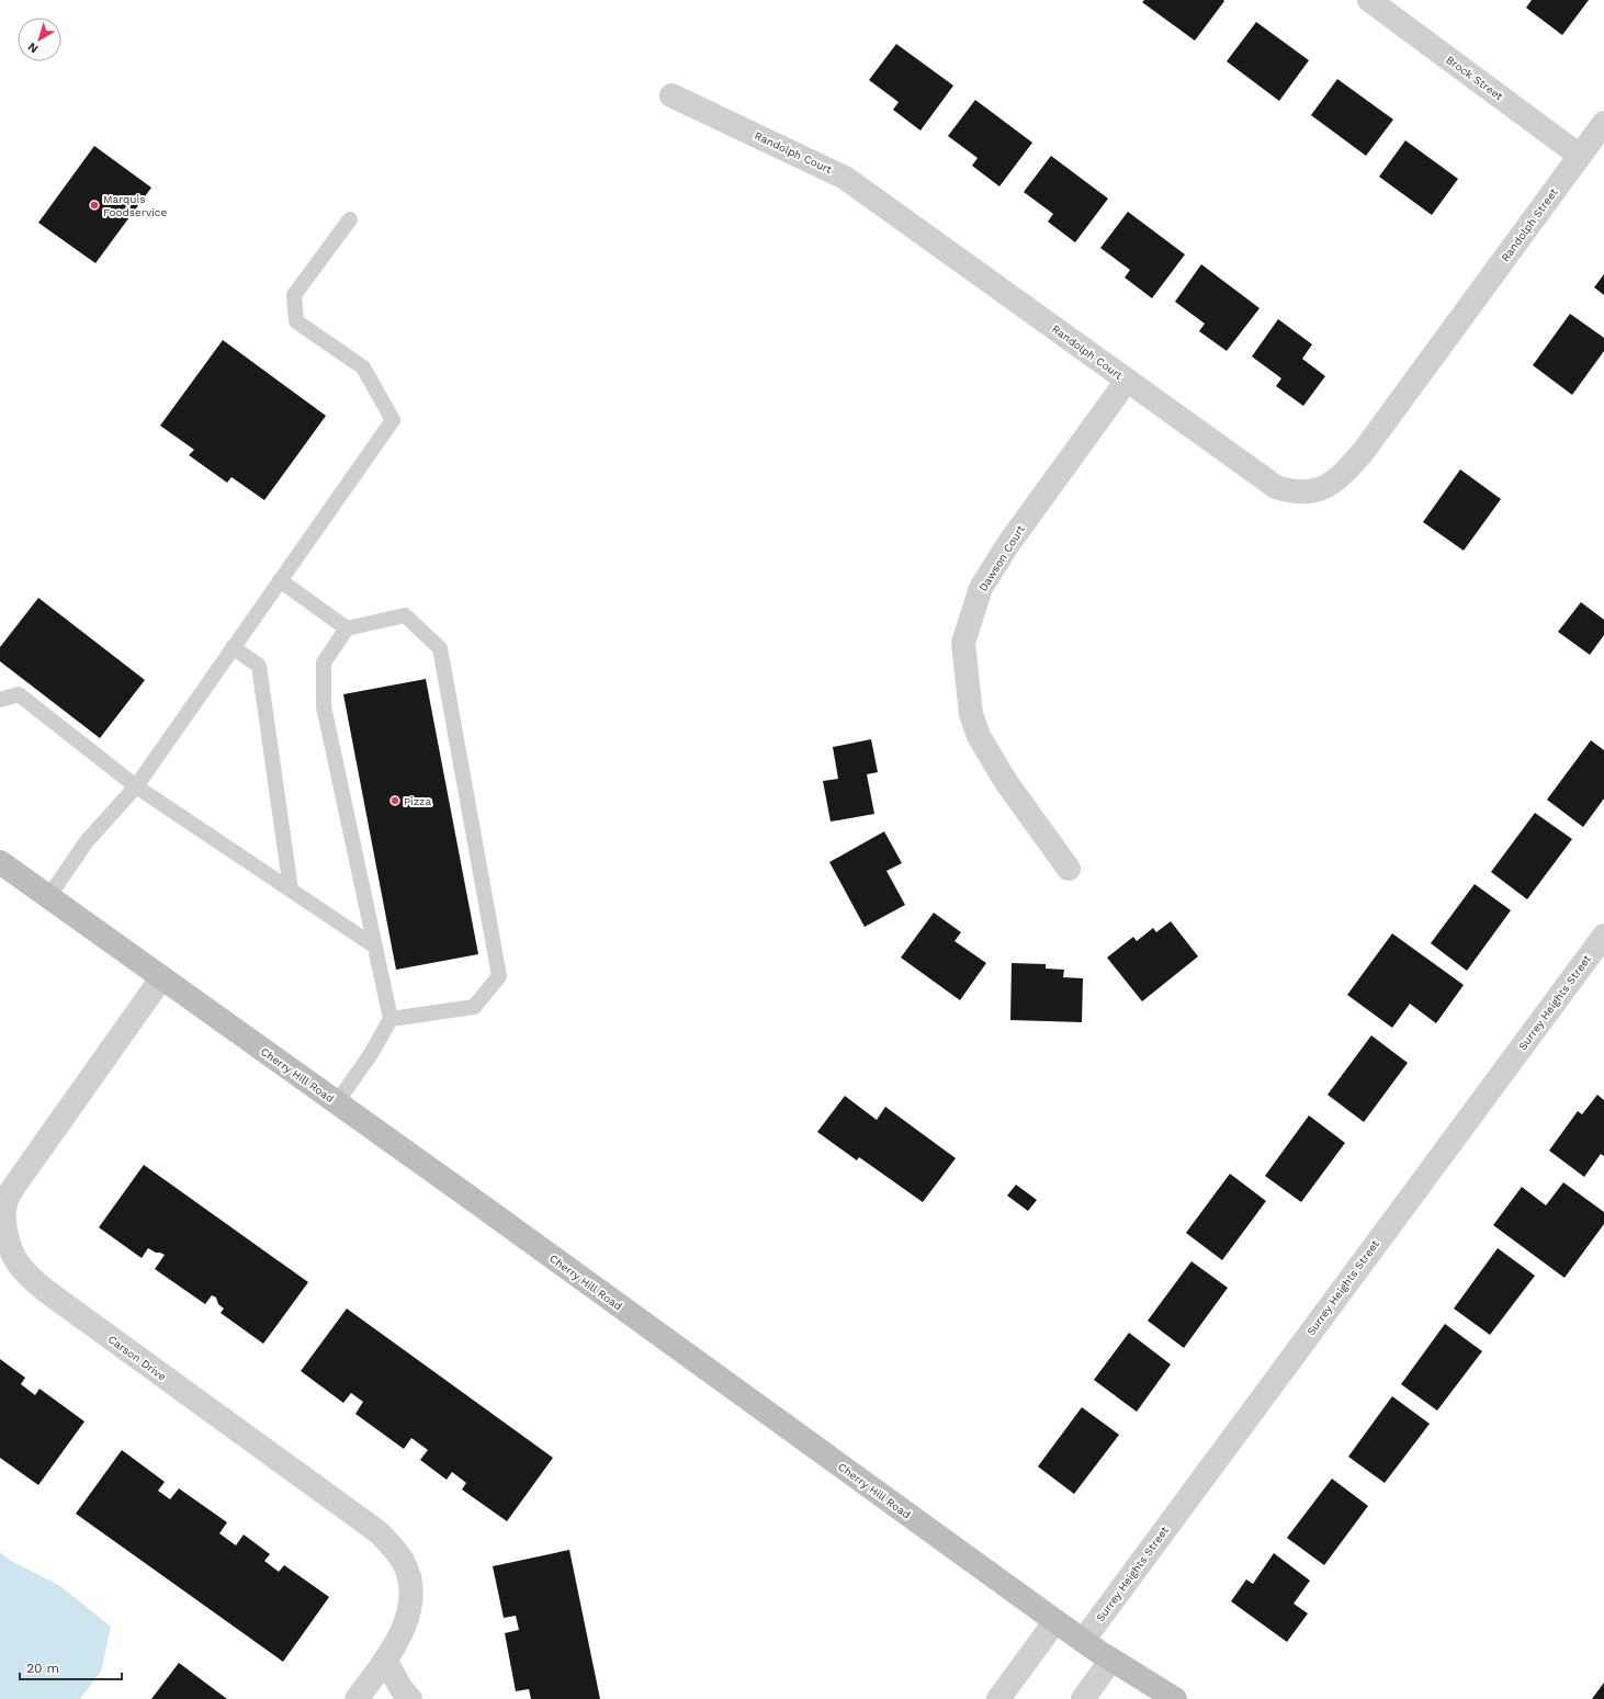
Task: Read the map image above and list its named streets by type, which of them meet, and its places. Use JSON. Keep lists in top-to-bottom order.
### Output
{
  "streets": {
    "main road": ["Cherry Hill Road"],
    "street": [
      "Brock Street",
      "Randolph Court",
      "Randolph Street",
      "Dawson Court",
      "Surrey Heights Street",
      "Carson Drive"
    ]
  },
  "crossings": [
    ["Brock Street", "Randolph Street"],
    ["Randolph Court", "Randolph Street"],
    ["Randolph Court", "Dawson Court"],
    ["Surrey Heights Street", "Cherry Hill Road"],
    ["Cherry Hill Road", "Carson Drive"]
  ],
  "places": ["Marquis Foodservice", "Pizza"],
  "scale_bar": "20 m",
  "north": "bottom left"
}
